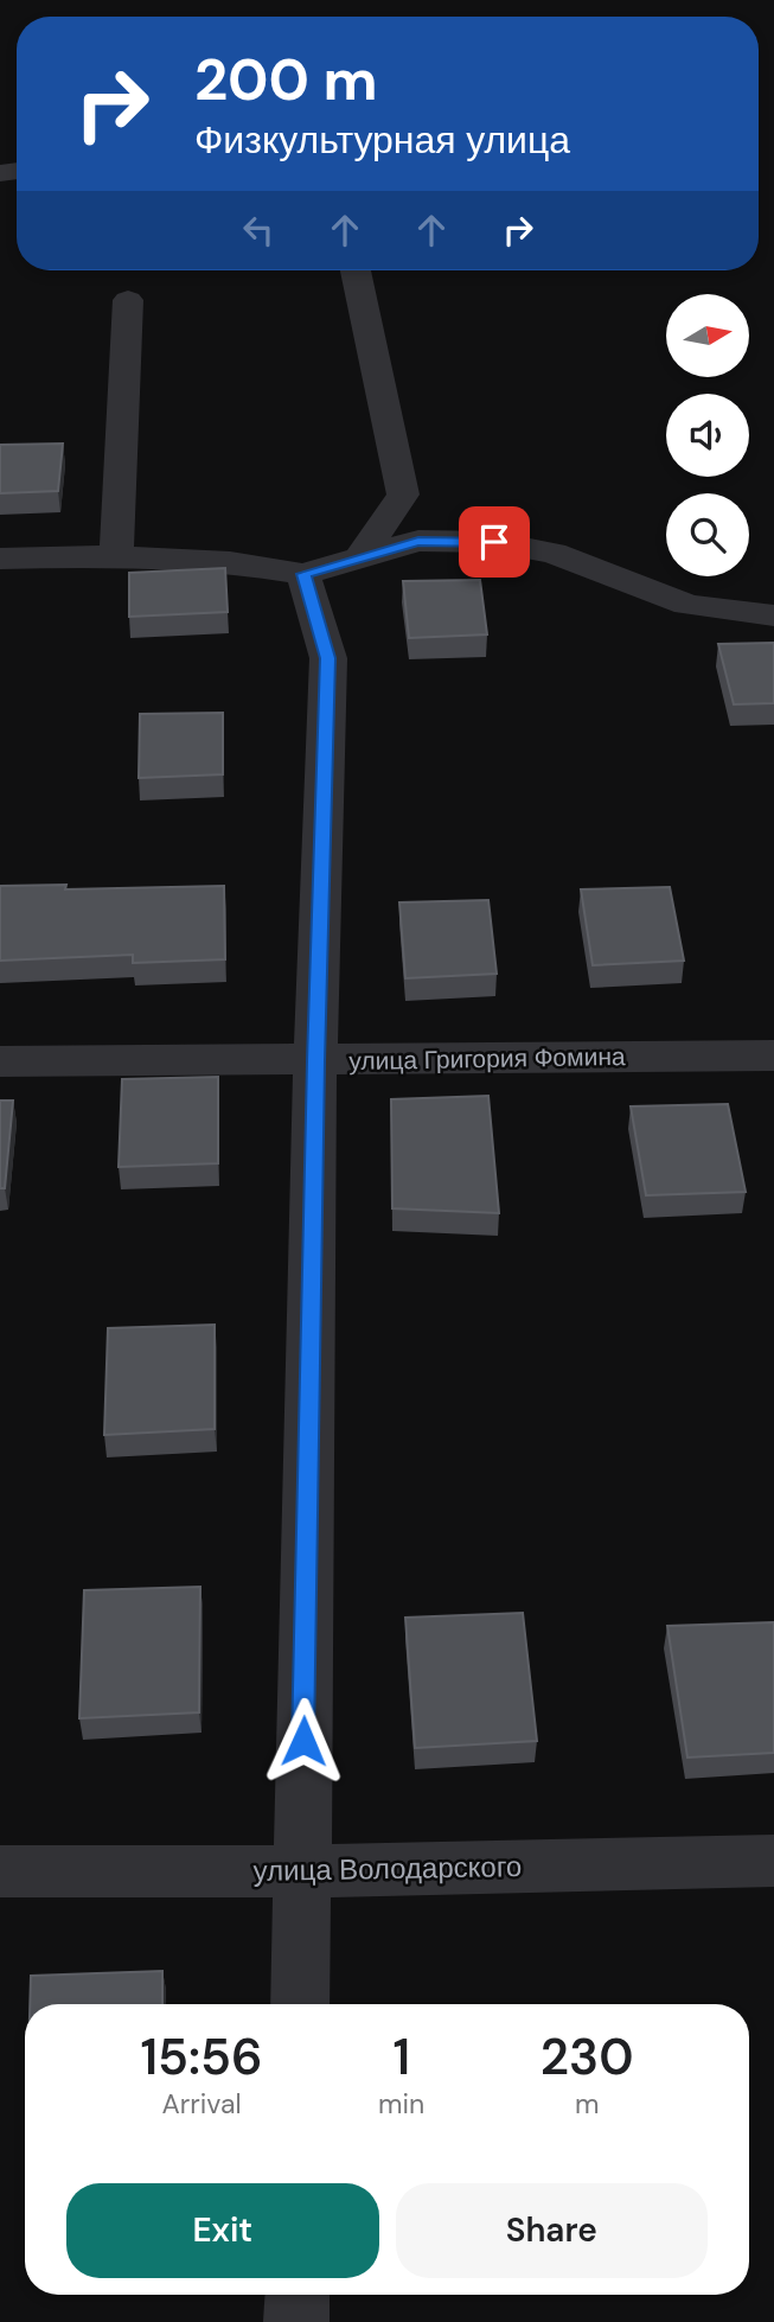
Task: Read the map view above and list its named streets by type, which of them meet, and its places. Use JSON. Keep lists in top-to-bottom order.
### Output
{
  "streets": {
    "street": ["улица Григория Фомина", "улица Володарского"]
  },
  "north": "right",
  "page": {
    "turn": ["200 m", "Физкультурная улица"],
    "eta": [
      "15:56",
      "Arrival",
      "1",
      "min",
      "230",
      "m"
    ],
    "buttons": ["Exit", "Share"]
  }
}
